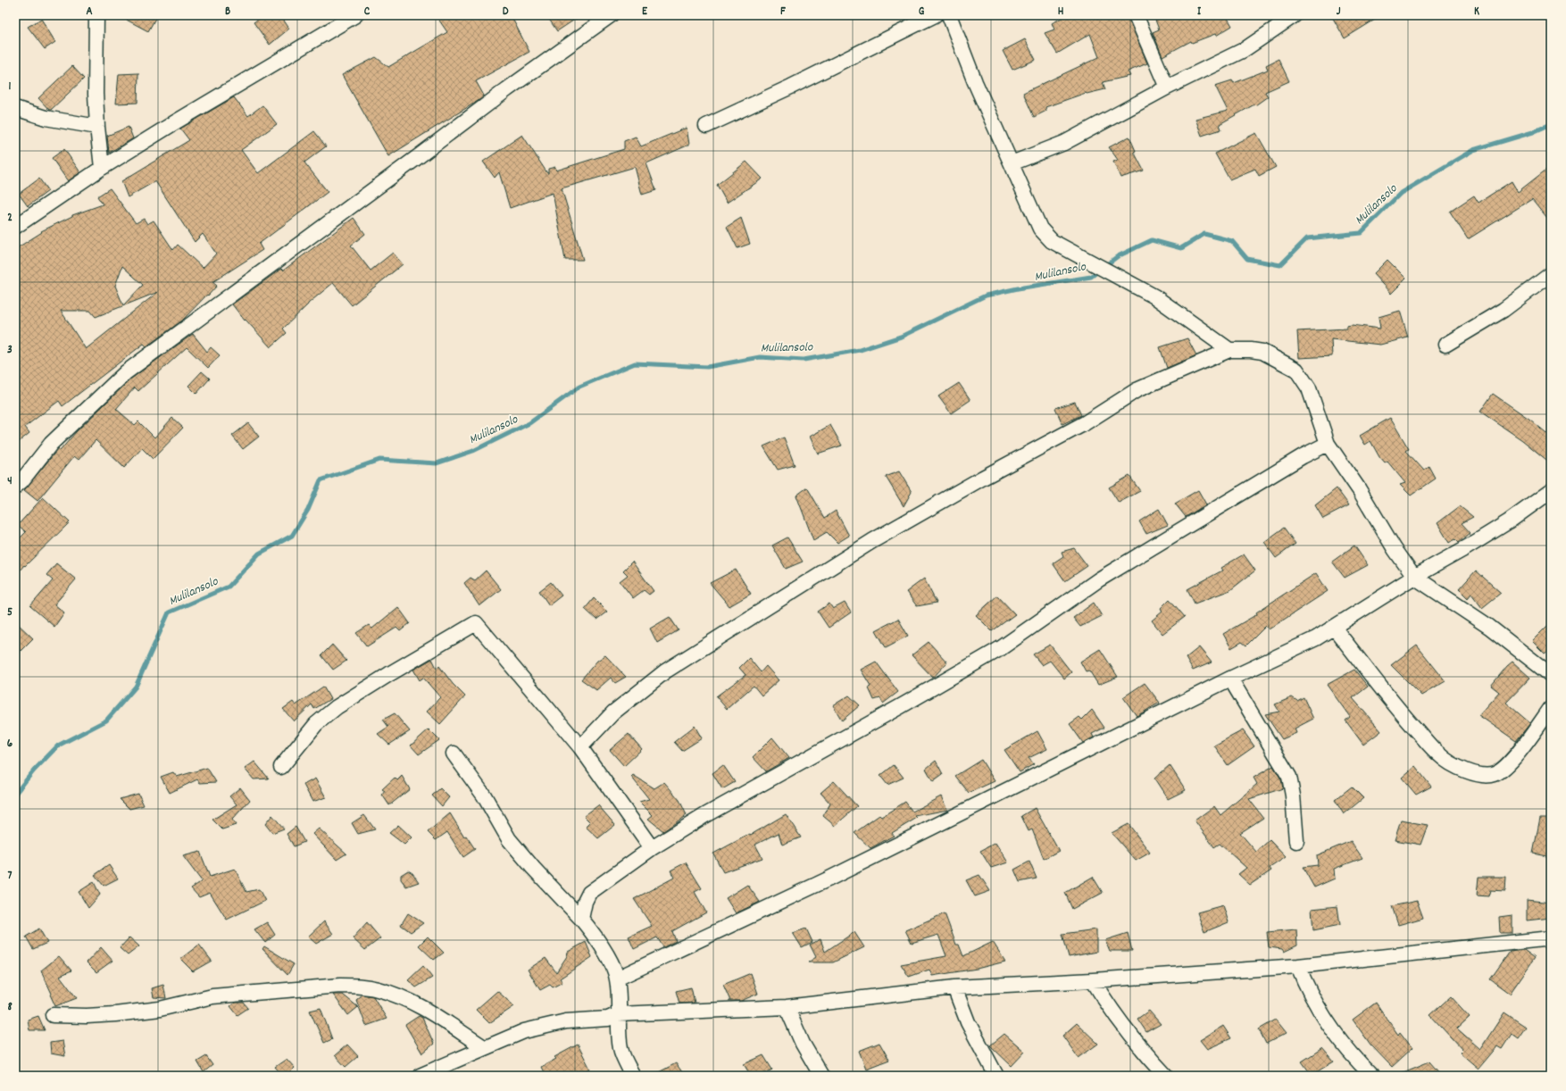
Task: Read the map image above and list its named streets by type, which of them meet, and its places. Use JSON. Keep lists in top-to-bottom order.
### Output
{
  "water": ["Mulilansolo"],
  "grid": {
    "columns": [
      "A",
      "B",
      "C",
      "D",
      "E",
      "F",
      "G",
      "H",
      "I",
      "J",
      "K"
    ],
    "rows": [
      "1",
      "2",
      "3",
      "4",
      "5",
      "6",
      "7",
      "8"
    ]
  }
}
